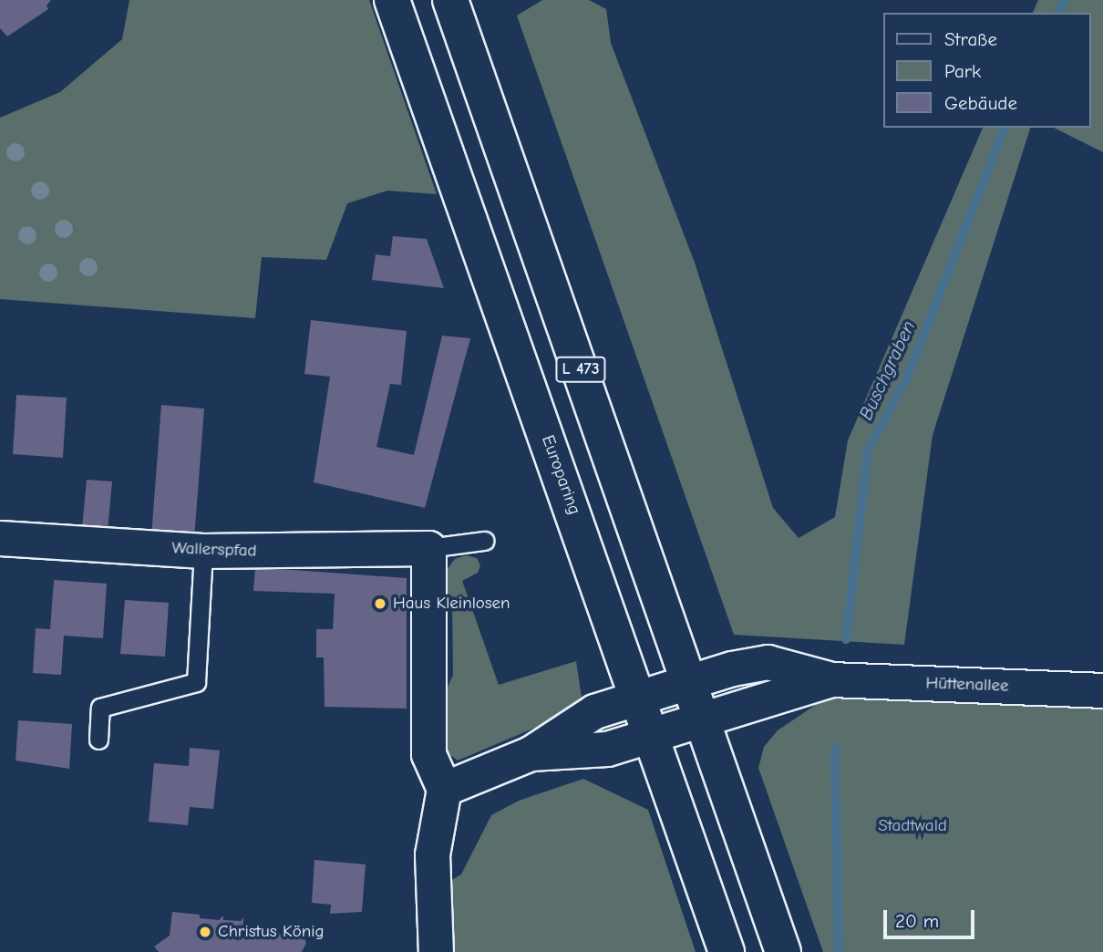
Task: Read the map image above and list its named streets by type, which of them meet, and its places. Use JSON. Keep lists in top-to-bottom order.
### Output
{
  "streets": {
    "main road": ["L 473", "Europaring"],
    "street": ["Wallerspfad", "Hüttenallee"]
  },
  "crossings": [
    ["L 473", "Hüttenallee"],
    ["Europaring", "Hüttenallee"]
  ],
  "water": ["Buschgraben"],
  "parks": ["Stadtwald"],
  "places": ["Haus Kleinlosen", "Christus König"],
  "legend": ["Straße", "Park", "Gebäude"],
  "scale_bar": "20 m"
}
